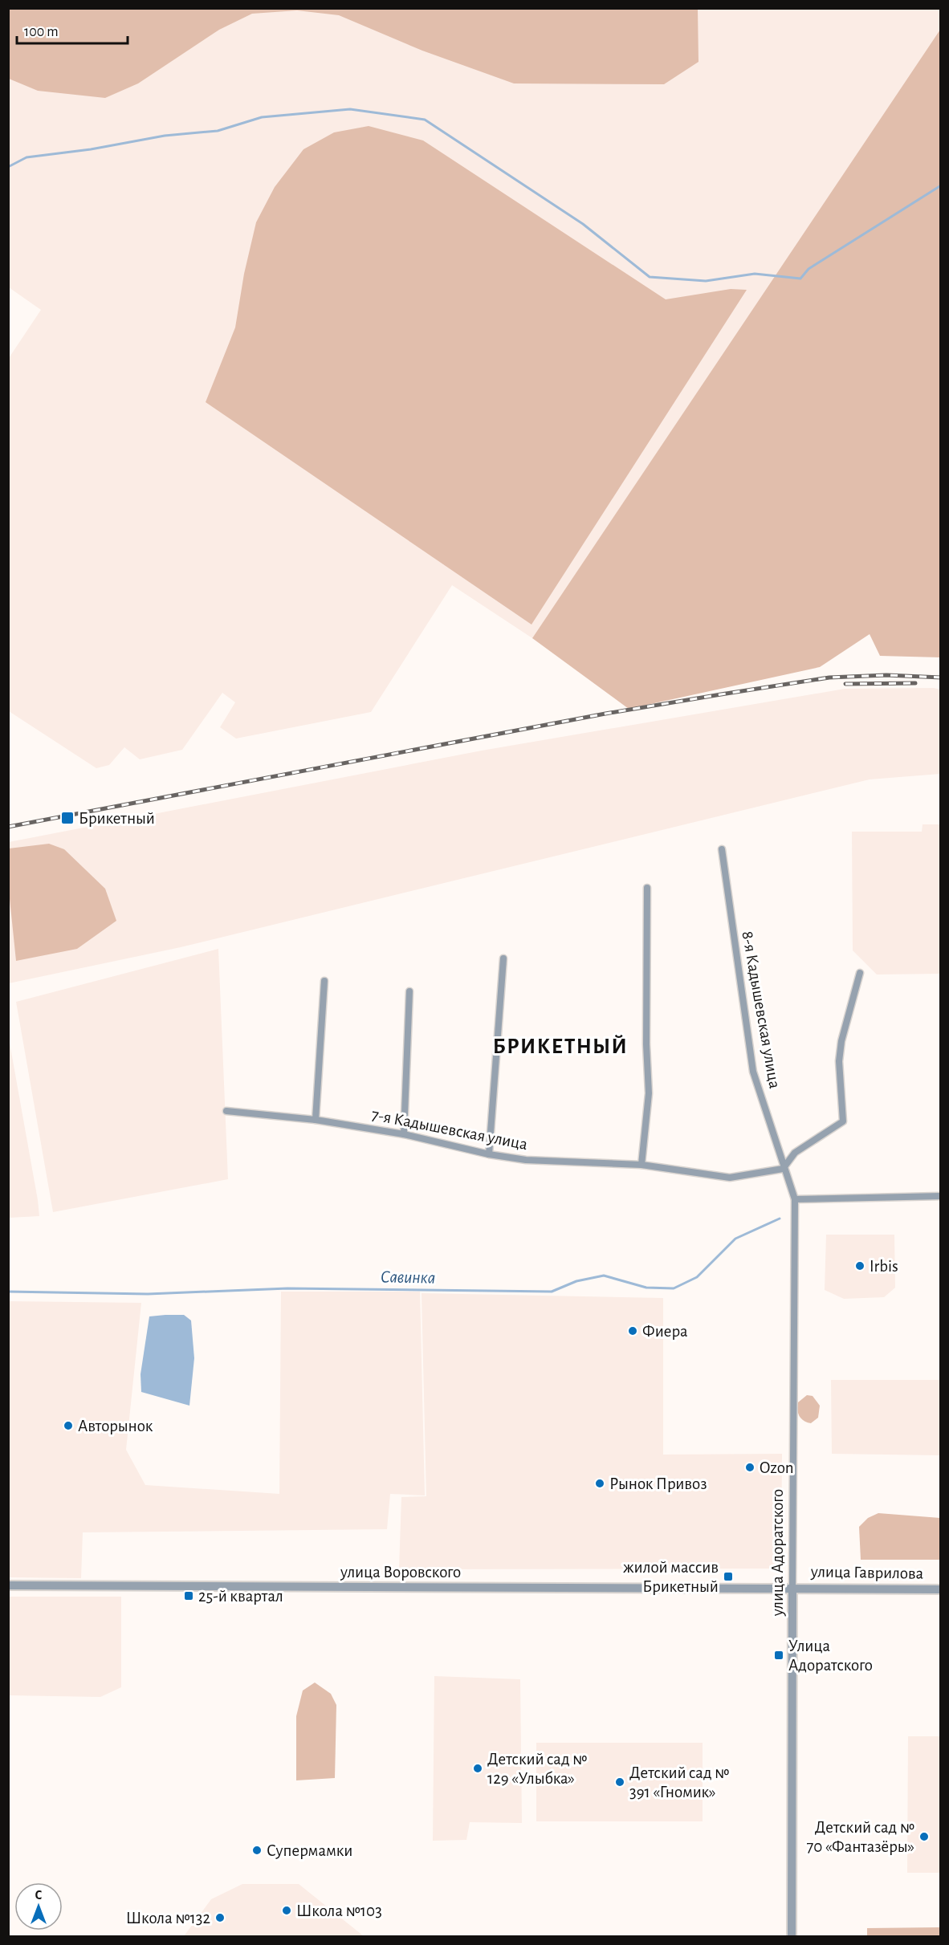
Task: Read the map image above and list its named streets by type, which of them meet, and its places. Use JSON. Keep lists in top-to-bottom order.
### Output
{
  "streets": {
    "street": [
      "8-я Кадышевская улица",
      "7-я Кадышевская улица",
      "улица Адоратского",
      "улица Воровского",
      "улица Гаврилова"
    ]
  },
  "crossings": [
    ["8-я Кадышевская улица", "7-я Кадышевская улица"],
    ["8-я Кадышевская улица", "улица Адоратского"],
    ["улица Адоратского", "улица Воровского"],
    ["улица Адоратского", "улица Гаврилова"],
    ["улица Воровского", "улица Гаврилова"]
  ],
  "districts": ["БРИКЕТНЫЙ"],
  "water": ["Савинка"],
  "places": {
    "transit": [
      "Брикетный",
      "жилой массив Брикетный",
      "25-й квартал",
      "Улица Адоратского"
    ],
    "other": [
      "Irbis",
      "Фиера",
      "Авторынок",
      "Ozon",
      "Рынок Привоз",
      "Детский сад № 129 «Улыбка»",
      "Детский сад № 391 «Гномик»",
      "Детский сад № 70 «Фантазёры»",
      "Супермамки",
      "Школа №103",
      "Школа №132"
    ]
  },
  "scale_bar": "100 m",
  "north": "top"
}
